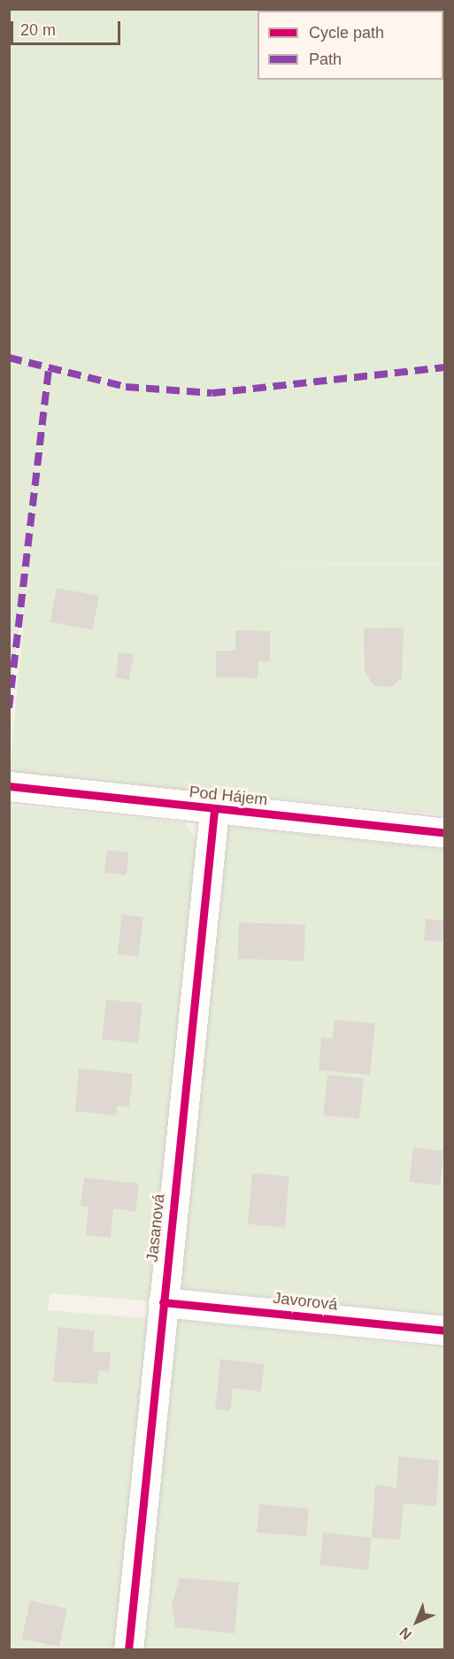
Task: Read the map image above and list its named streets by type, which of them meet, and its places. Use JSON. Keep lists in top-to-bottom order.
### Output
{
  "streets": {
    "street": ["Pod Hájem", "Jasanová", "Javorová"]
  },
  "crossings": [
    ["Pod Hájem", "Jasanová"],
    ["Jasanová", "Javorová"]
  ],
  "legend": ["Cycle path", "Path"],
  "scale_bar": "20 m",
  "north": "bottom left"
}
